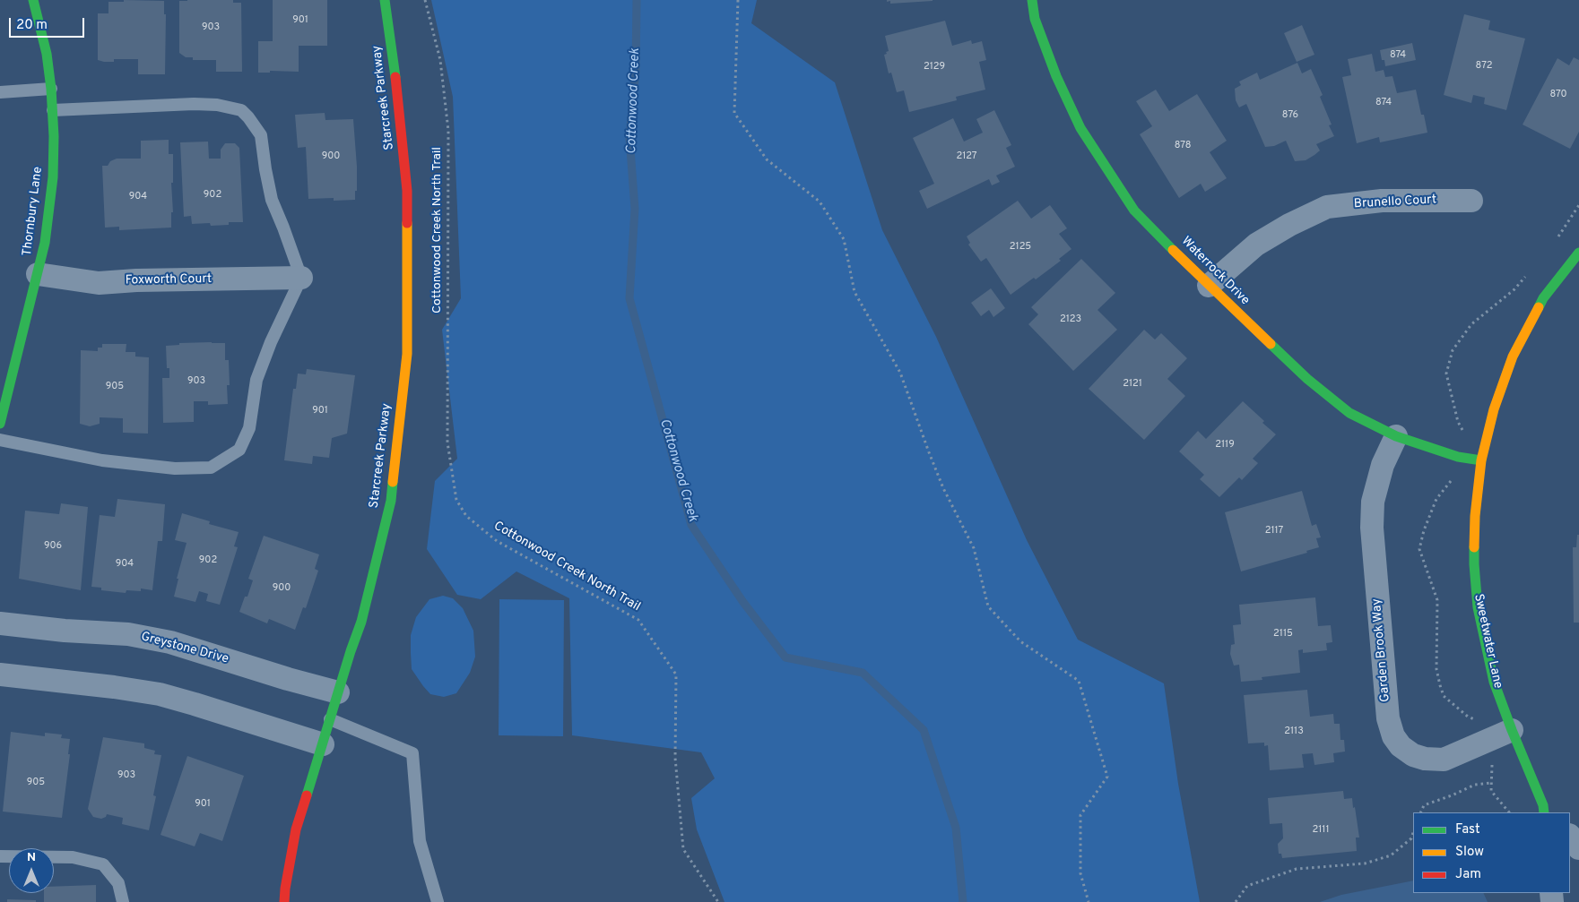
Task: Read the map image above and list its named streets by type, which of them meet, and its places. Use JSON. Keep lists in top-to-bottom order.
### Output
{
  "streets": {
    "street": [
      "Starcreek Parkway",
      "Brunello Court",
      "Thornbury Lane",
      "Waterrock Drive",
      "Foxworth Court",
      "Sweetwater Lane",
      "Greystone Drive",
      "Garden Brook Way"
    ],
    "path": ["Cottonwood Creek North Trail"]
  },
  "crossings": [
    ["Starcreek Parkway", "Greystone Drive"],
    ["Brunello Court", "Waterrock Drive"],
    ["Thornbury Lane", "Foxworth Court"],
    ["Waterrock Drive", "Sweetwater Lane"],
    ["Waterrock Drive", "Garden Brook Way"],
    ["Sweetwater Lane", "Garden Brook Way"]
  ],
  "water": ["Cottonwood Creek"],
  "house_numbers": [
    "901",
    "903",
    "874",
    "872",
    "2129",
    "870",
    "874",
    "876",
    "878",
    "900",
    "2127",
    "902",
    "904",
    "2125",
    "2123",
    "903",
    "2121",
    "905",
    "901",
    "2119",
    "2117",
    "906",
    "902",
    "904",
    "900",
    "2115",
    "2113",
    "903",
    "905",
    "901",
    "2111"
  ],
  "legend": ["Fast", "Slow", "Jam"],
  "scale_bar": "20 m",
  "north": "top"
}
